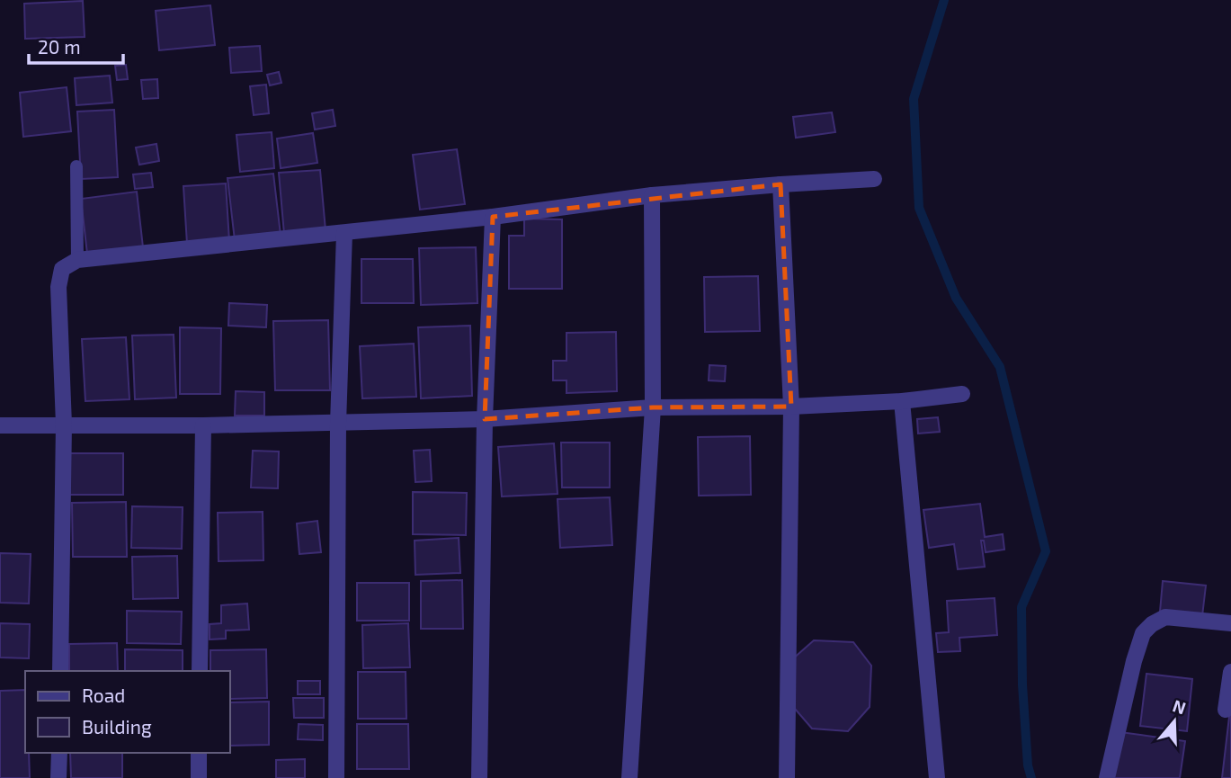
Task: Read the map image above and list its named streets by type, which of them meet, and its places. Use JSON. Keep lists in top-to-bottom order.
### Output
{
  "legend": ["Road", "Building"],
  "scale_bar": "20 m",
  "north": "top"
}
